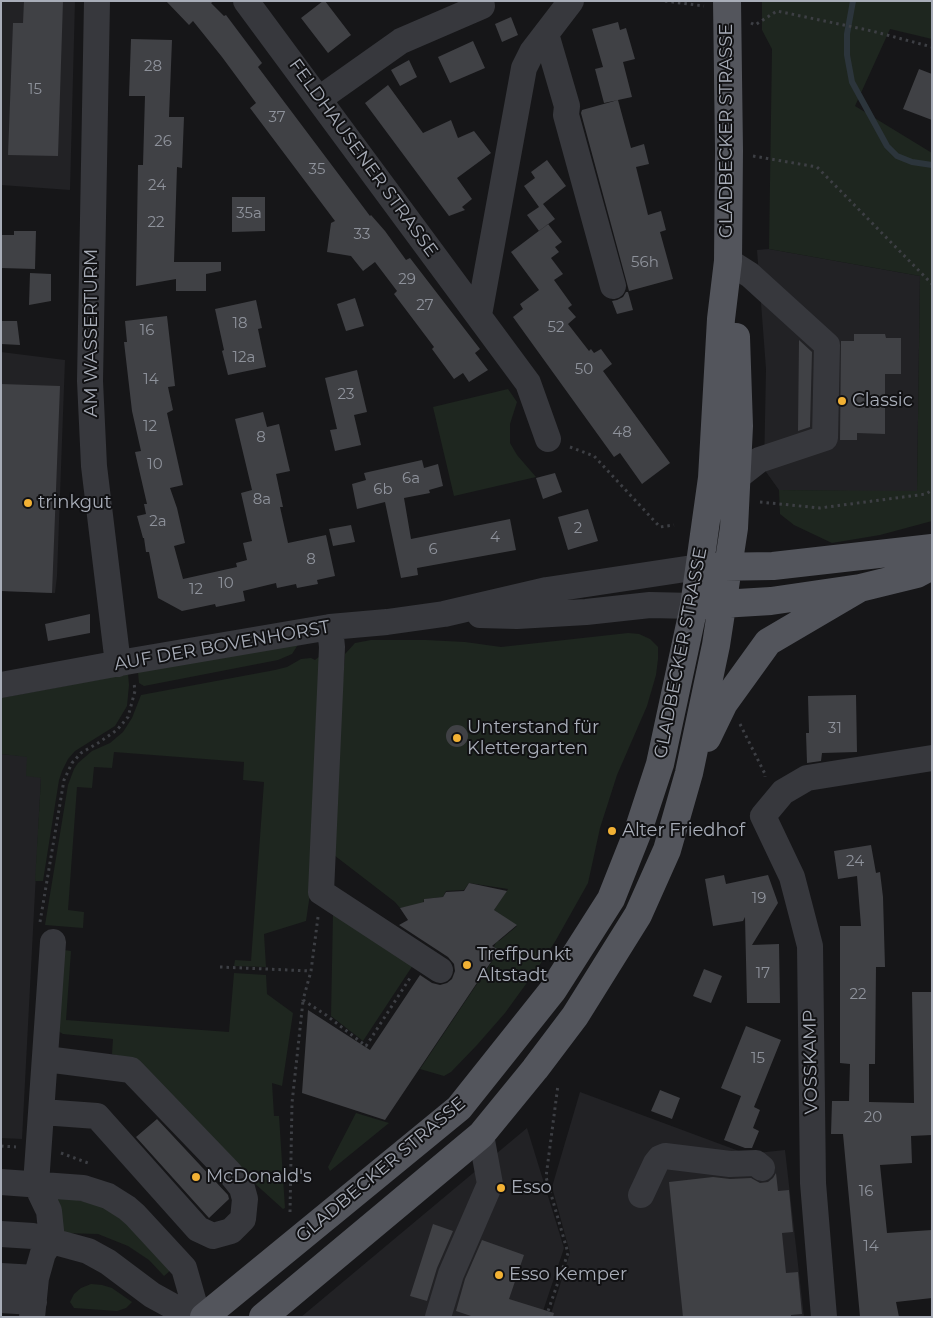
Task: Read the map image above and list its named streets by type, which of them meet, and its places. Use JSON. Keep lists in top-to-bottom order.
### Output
{
  "streets": {
    "main road": ["GLADBECKER STRASSE"],
    "street": [
      "FELDHAUSENER STRASSE",
      "AM WASSERTURM",
      "AUF DER BOVENHORST",
      "VOSSKAMP"
    ]
  },
  "crossings": [
    ["GLADBECKER STRASSE", "AUF DER BOVENHORST"],
    ["AM WASSERTURM", "AUF DER BOVENHORST"]
  ],
  "places": [
    "Classic",
    "trinkgut",
    "Unterstand für Klettergarten",
    "Alter Friedhof",
    "Treffpunkt Altstadt",
    "McDonald's",
    "Esso",
    "Esso Kemper"
  ],
  "house_numbers": [
    "28",
    "15",
    "37",
    "26",
    "35",
    "24",
    "35a",
    "22",
    "33",
    "56h",
    "29",
    "27",
    "18",
    "52",
    "16",
    "12a",
    "50",
    "14",
    "23",
    "12",
    "48",
    "8",
    "10",
    "6a",
    "6b",
    "8a",
    "2a",
    "2",
    "4",
    "6",
    "8",
    "10",
    "12",
    "31",
    "24",
    "19",
    "17",
    "22",
    "15",
    "20",
    "16",
    "14"
  ]
}
